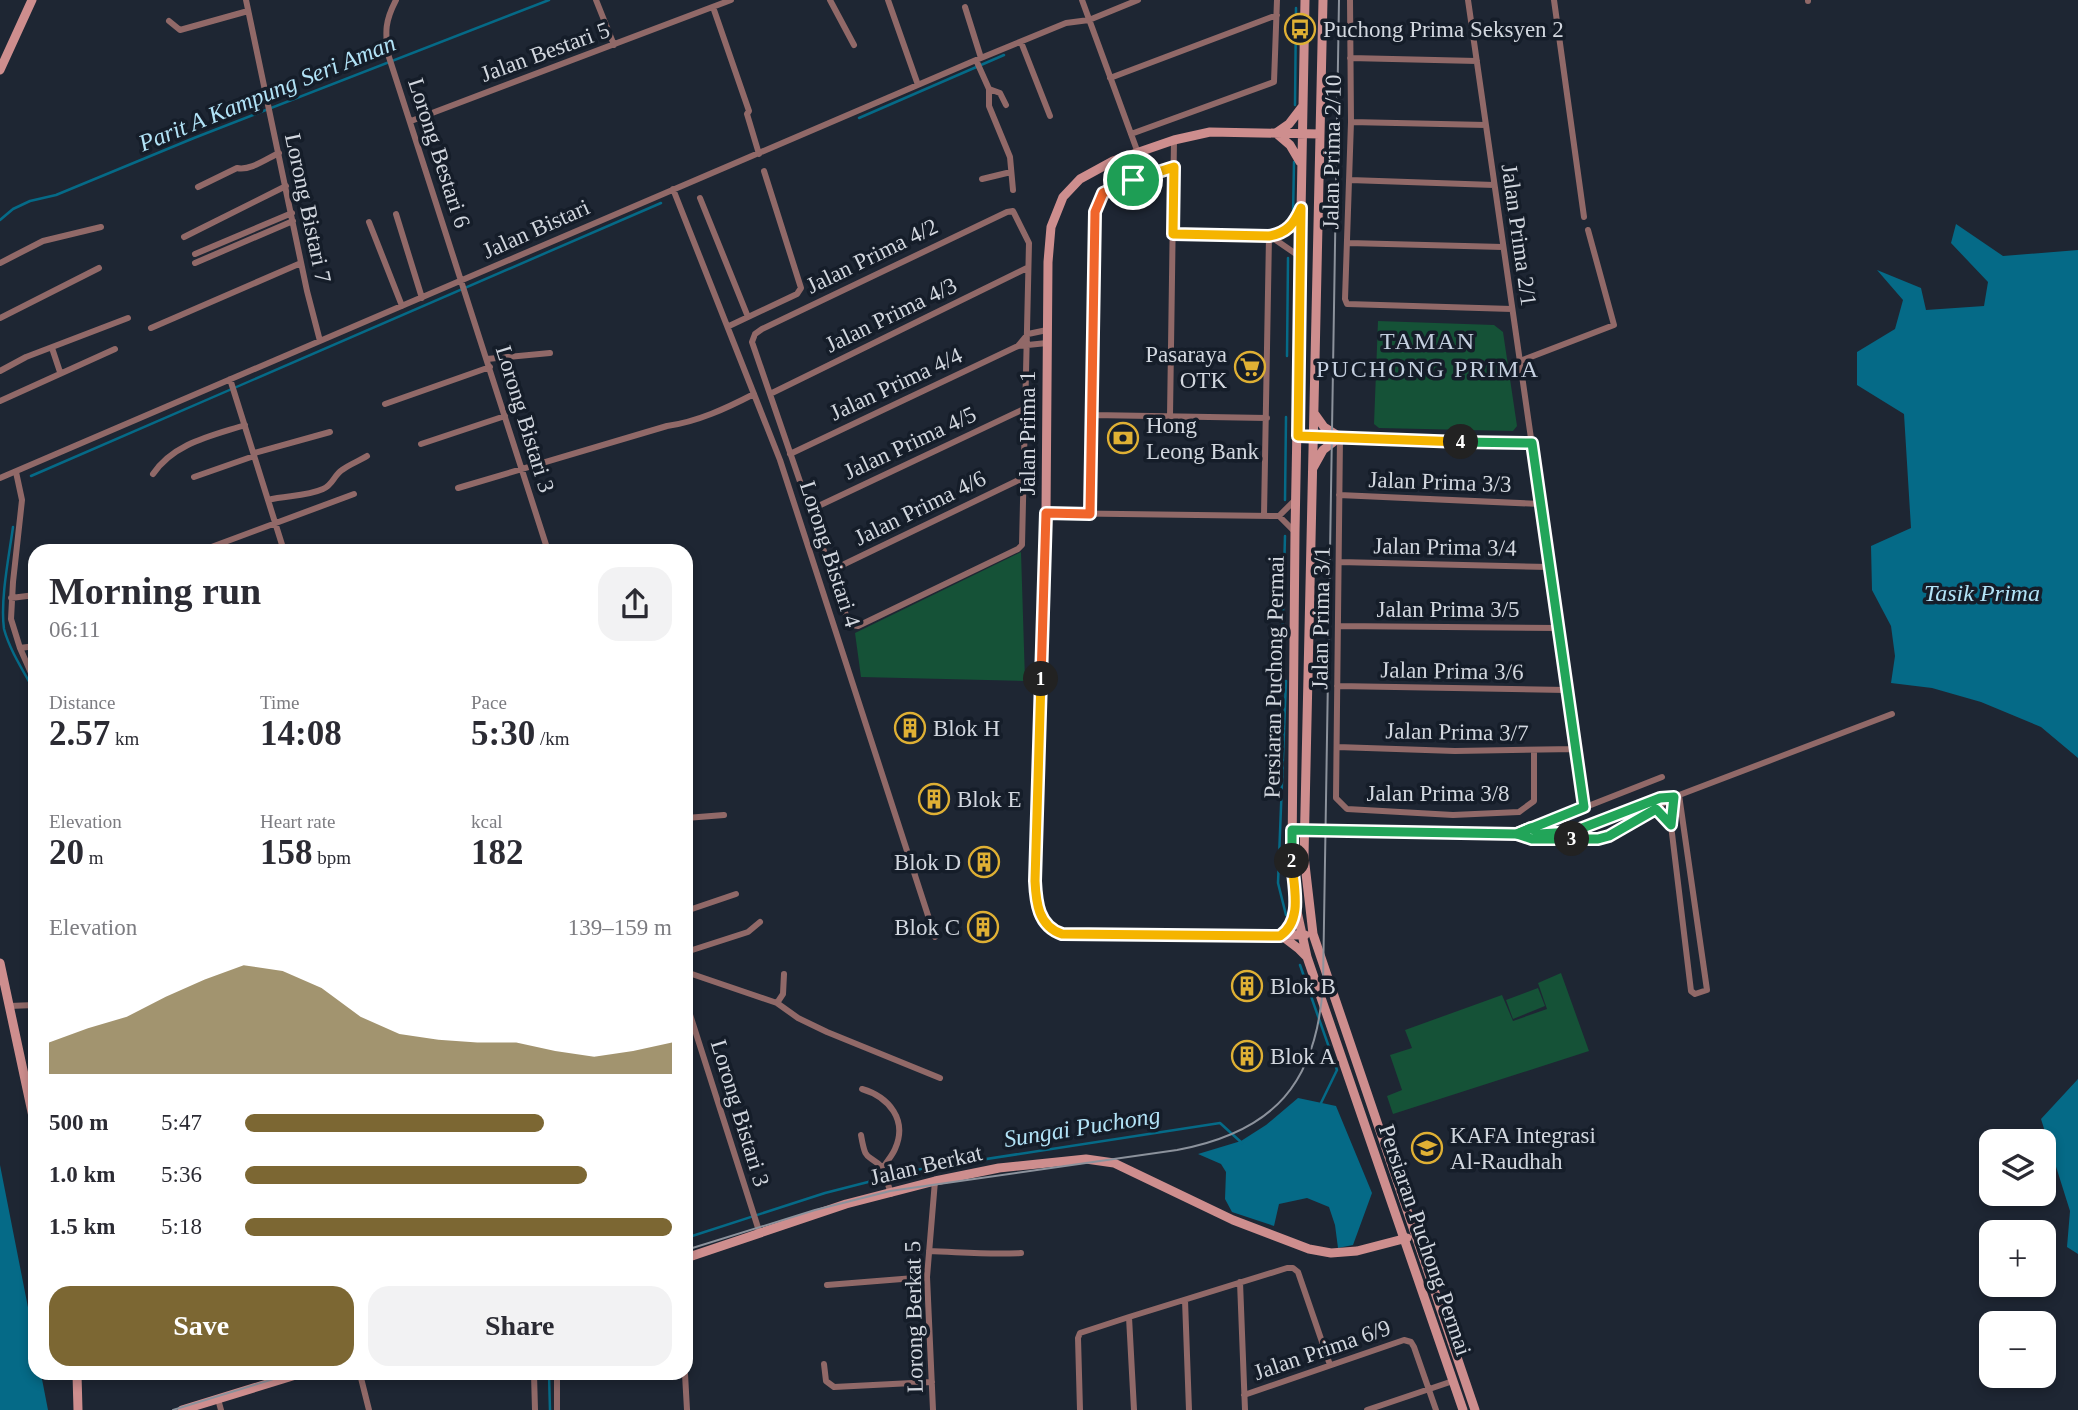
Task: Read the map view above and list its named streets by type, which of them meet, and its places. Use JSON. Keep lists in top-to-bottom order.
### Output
{
  "streets": {
    "main road": ["Jalan Prima 1", "Persiaran Puchong Permai", "Jalan Berkat"],
    "street": [
      "Jalan Bestari 5",
      "Jalan Prima 2/10",
      "Lorong Bestari 6",
      "Lorong Bistari 7",
      "Jalan Bistari",
      "Jalan Prima 2/1",
      "Jalan Prima 4/2",
      "Jalan Prima 4/3",
      "Jalan Prima 4/4",
      "Lorong Bistari 3",
      "Jalan Prima 4/5",
      "Jalan Prima 3/3",
      "Jalan Prima 4/6",
      "Jalan Prima 3/4",
      "Lorong Bistari 4",
      "Jalan Prima 3/5",
      "Jalan Prima 3/1",
      "Jalan Prima 3/6",
      "Jalan Prima 3/7",
      "Jalan Prima 3/8",
      "Lorong Berkat 5",
      "Jalan Prima 6/9"
    ]
  },
  "crossings": [
    ["Jalan Bestari 5", "Lorong Bestari 6"],
    ["Jalan Prima 2/10", "Jalan Prima 2/1"],
    ["Lorong Bestari 6", "Jalan Bistari"],
    ["Lorong Bestari 6", "Lorong Bistari 3"],
    ["Lorong Bistari 7", "Jalan Bistari"],
    ["Jalan Bistari", "Lorong Bistari 4"],
    ["Jalan Prima 2/1", "Jalan Prima 3/3"],
    ["Jalan Prima 2/1", "Jalan Prima 3/4"],
    ["Jalan Prima 2/1", "Jalan Prima 3/5"],
    ["Jalan Prima 2/1", "Jalan Prima 3/6"],
    ["Jalan Prima 2/1", "Jalan Prima 3/7"],
    ["Jalan Prima 4/2", "Jalan Prima 4/3"],
    ["Jalan Prima 4/4", "Jalan Prima 1"],
    ["Lorong Bistari 3", "Jalan Berkat"],
    ["Jalan Prima 1", "Persiaran Puchong Permai"],
    ["Jalan Prima 3/3", "Jalan Prima 3/1"],
    ["Jalan Prima 3/4", "Jalan Prima 3/1"],
    ["Jalan Prima 3/5", "Jalan Prima 3/1"],
    ["Jalan Prima 3/1", "Jalan Prima 3/6"],
    ["Jalan Prima 3/1", "Jalan Prima 3/7"],
    ["Jalan Prima 3/1", "Jalan Prima 3/8"],
    ["Persiaran Puchong Permai", "Jalan Berkat"],
    ["Jalan Prima 3/7", "Jalan Prima 3/8"],
    ["Jalan Berkat", "Lorong Berkat 5"]
  ],
  "districts": ["TAMAN PUCHONG PRIMA"],
  "water": ["Parit A Kampung Seri Aman", "Tasik Prima", "Sungai Puchong"],
  "places": {
    "bus stop": ["Puchong Prima Seksyen 2"],
    "supermarket": ["Pasaraya OTK"],
    "bank": ["Hong Leong Bank"],
    "building": [
      "Blok H",
      "Blok E",
      "Blok D",
      "Blok C",
      "Blok B",
      "Blok A"
    ],
    "school or university": ["KAFA Integrasi Al-Raudhah"]
  },
  "page": {
    "pins": [
      "4",
      "1",
      "3",
      "2"
    ],
    "heading": ["Morning run", "06:11"],
    "stats": [
      ["Distance", "2.57 km"],
      ["Time", "14:08"],
      ["Pace", "5:30 /km"],
      ["Elevation", "20 m"],
      ["Heart rate", "158 bpm"],
      ["kcal", "182"]
    ],
    "chart": ["Elevation", "139–159 m"],
    "list": [
      {
        "name": "500 m",
        "note": "5:47"
      },
      {
        "name": "1.0 km",
        "note": "5:36"
      },
      {
        "name": "1.5 km",
        "note": "5:18"
      }
    ],
    "map_buttons": ["+", "−"],
    "buttons": ["Save", "Share"]
  }
}
